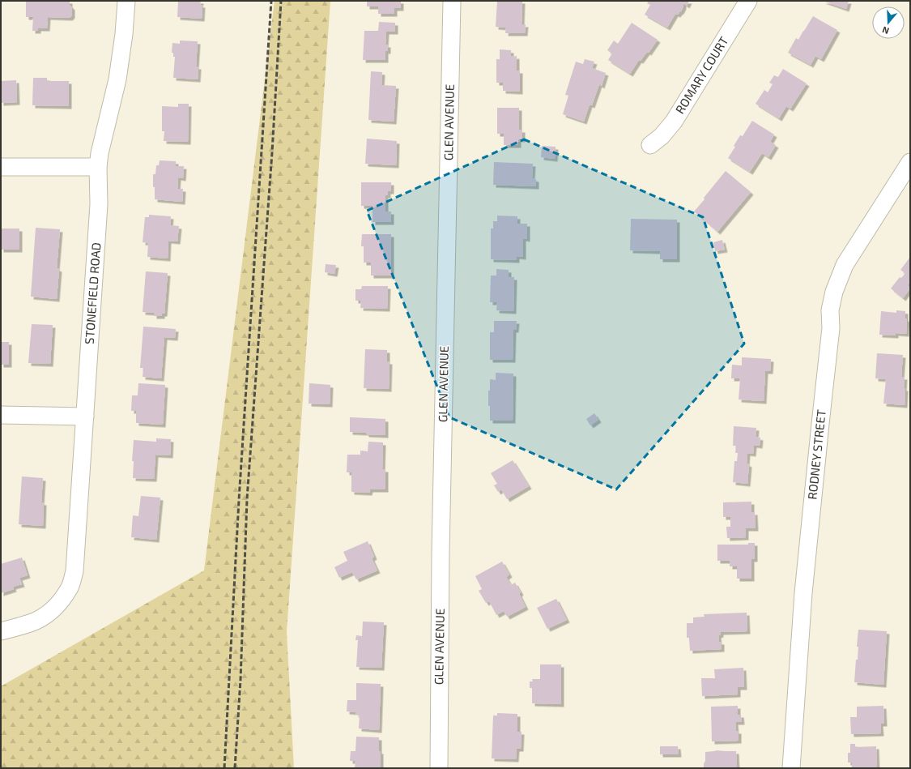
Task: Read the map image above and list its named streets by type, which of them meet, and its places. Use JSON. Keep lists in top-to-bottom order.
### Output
{
  "streets": {
    "street": [
      "ROMARY COURT",
      "GLEN AVENUE",
      "STONEFIELD ROAD",
      "RODNEY STREET"
    ]
  },
  "north": "bottom"
}
